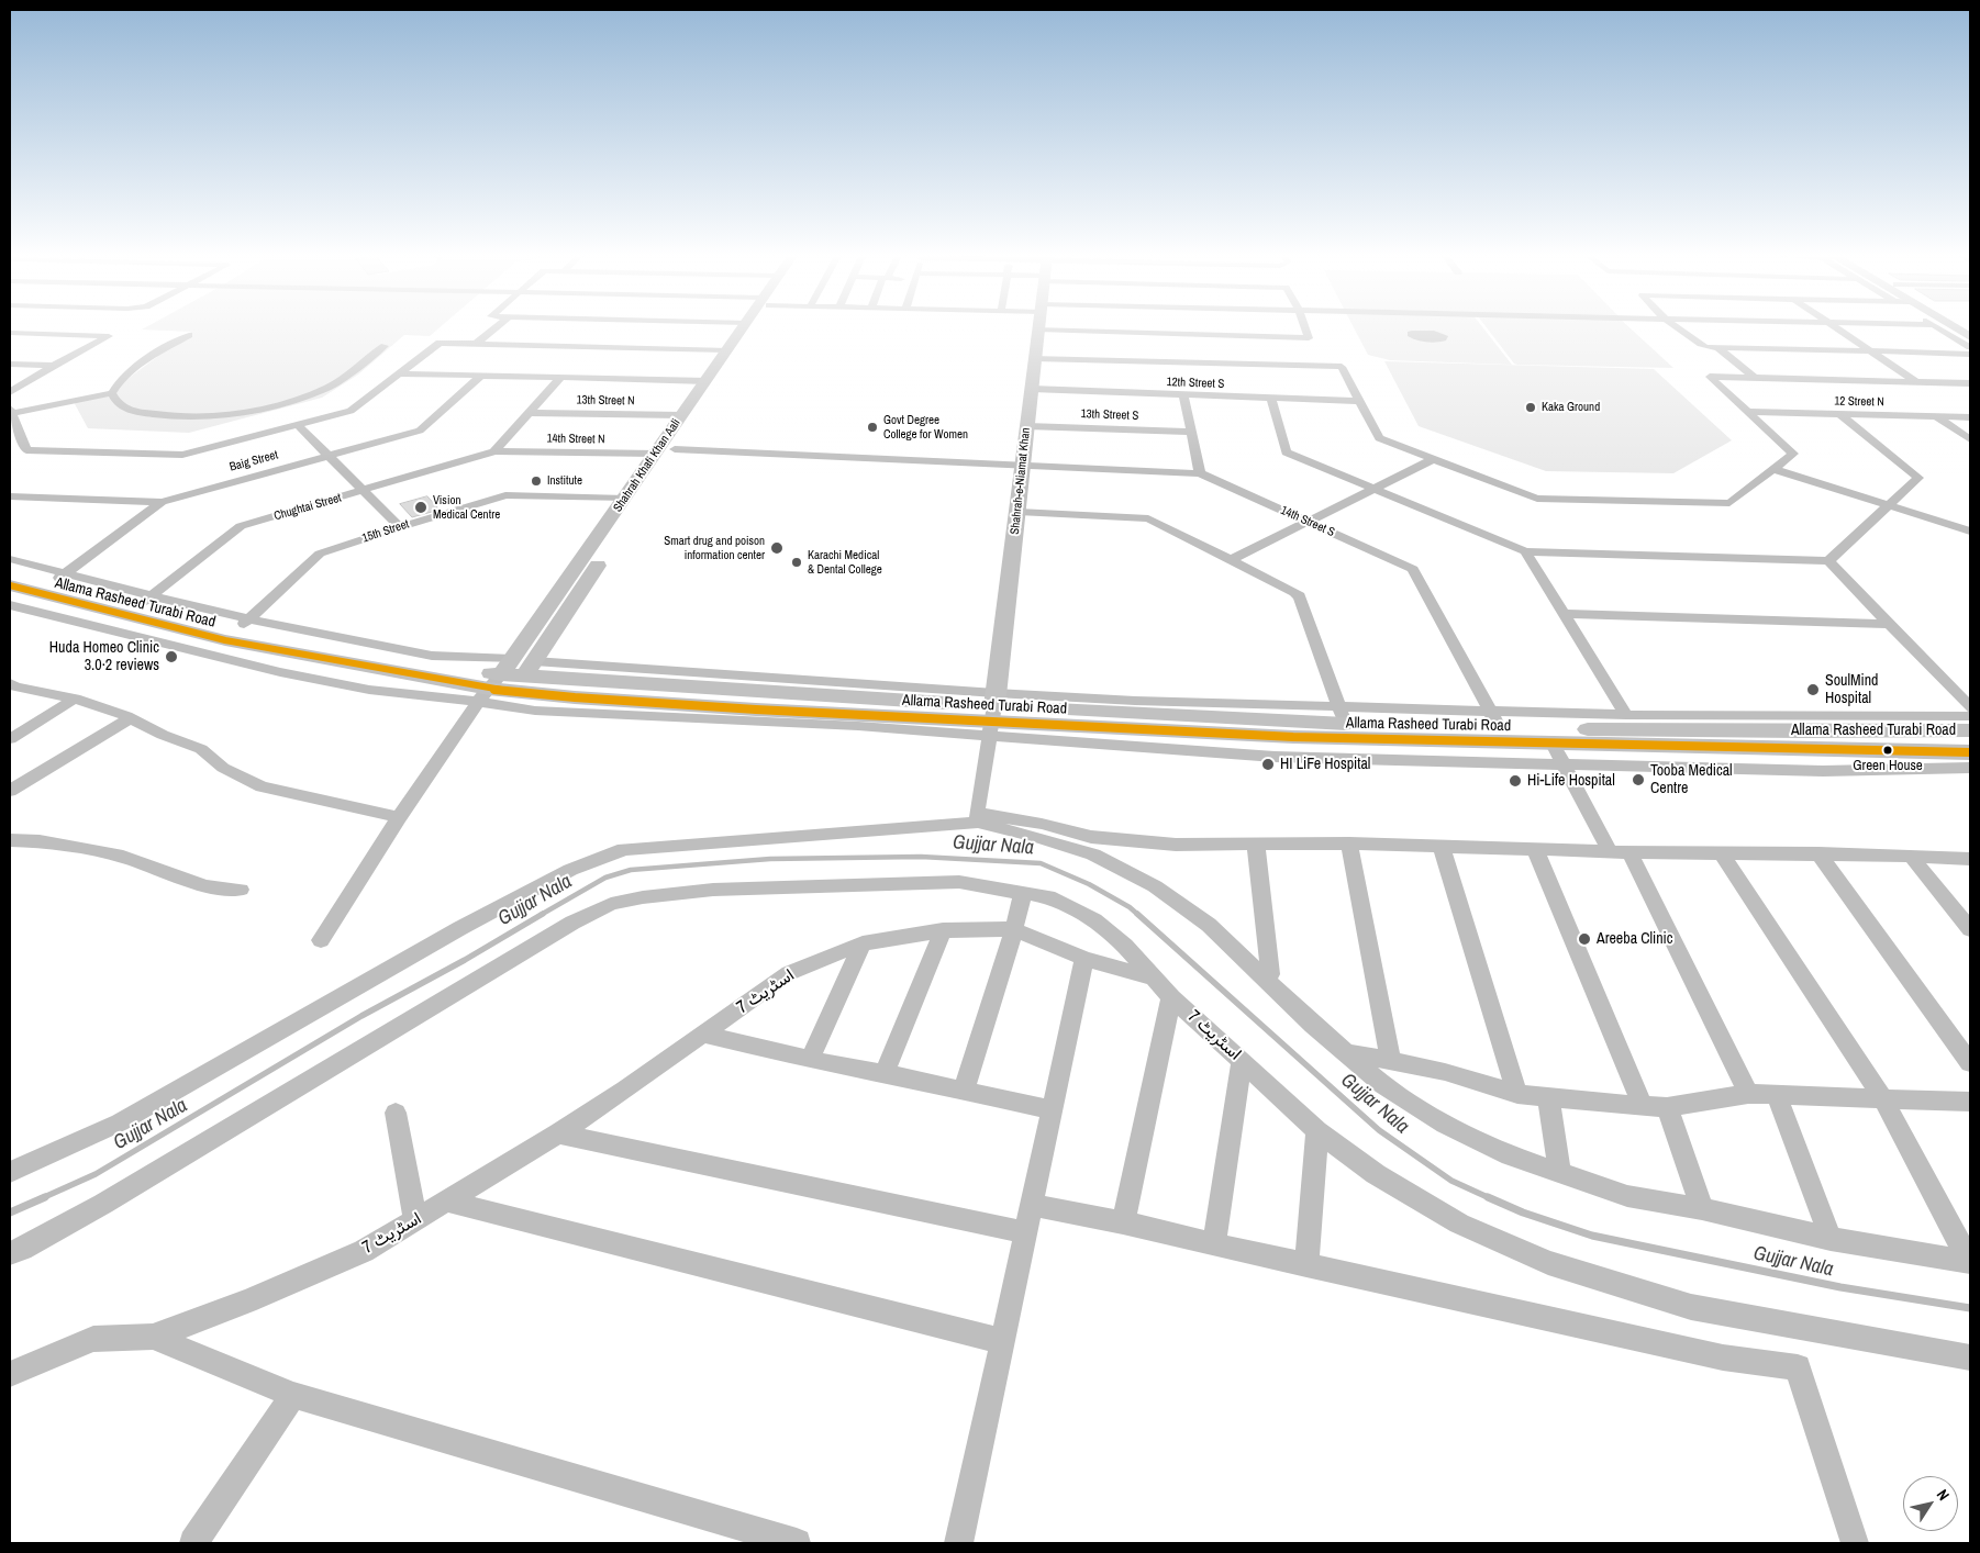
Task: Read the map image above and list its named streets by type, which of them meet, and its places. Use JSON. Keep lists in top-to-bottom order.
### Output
{
  "streets": {
    "main road": ["Shahrah Khafi Khan Aali", "Shahrah-e-Niamat Khan", "Allama Rasheed Turabi Road"],
    "street": [
      "12th Street S",
      "13th Street N",
      "12 Street N",
      "13th Street S",
      "14th Street N",
      "Baig Street",
      "Chughtai Street",
      "14th Street S",
      "15th Street",
      "اسٹریٹ 7"
    ]
  },
  "crossings": [
    ["12th Street S", "Shahrah-e-Niamat Khan"],
    ["13th Street N", "Shahrah Khafi Khan Aali"],
    ["13th Street S", "Shahrah-e-Niamat Khan"],
    ["14th Street N", "Shahrah Khafi Khan Aali"],
    ["14th Street N", "Chughtai Street"],
    ["Shahrah Khafi Khan Aali", "14th Street S"],
    ["Shahrah Khafi Khan Aali", "15th Street"],
    ["Shahrah Khafi Khan Aali", "Allama Rasheed Turabi Road"],
    ["Shahrah-e-Niamat Khan", "14th Street S"],
    ["Shahrah-e-Niamat Khan", "Allama Rasheed Turabi Road"],
    ["Chughtai Street", "Allama Rasheed Turabi Road"],
    ["14th Street S", "Allama Rasheed Turabi Road"],
    ["15th Street", "Allama Rasheed Turabi Road"]
  ],
  "water": ["Gujjar Nala"],
  "places": [
    "Kaka Ground",
    "Govt Degree College for Women",
    "Institute",
    "Vision Medical Centre",
    "Smart drug and poison information center",
    "Karachi Medical & Dental College",
    "Huda Homeo Clinic 3.0·2 reviews",
    "SoulMind Hospital",
    "Green House",
    "HI LiFe Hospital",
    "Tooba Medical Centre",
    "Hi-Life Hospital",
    "Areeba Clinic"
  ],
  "north": "top right"
}
